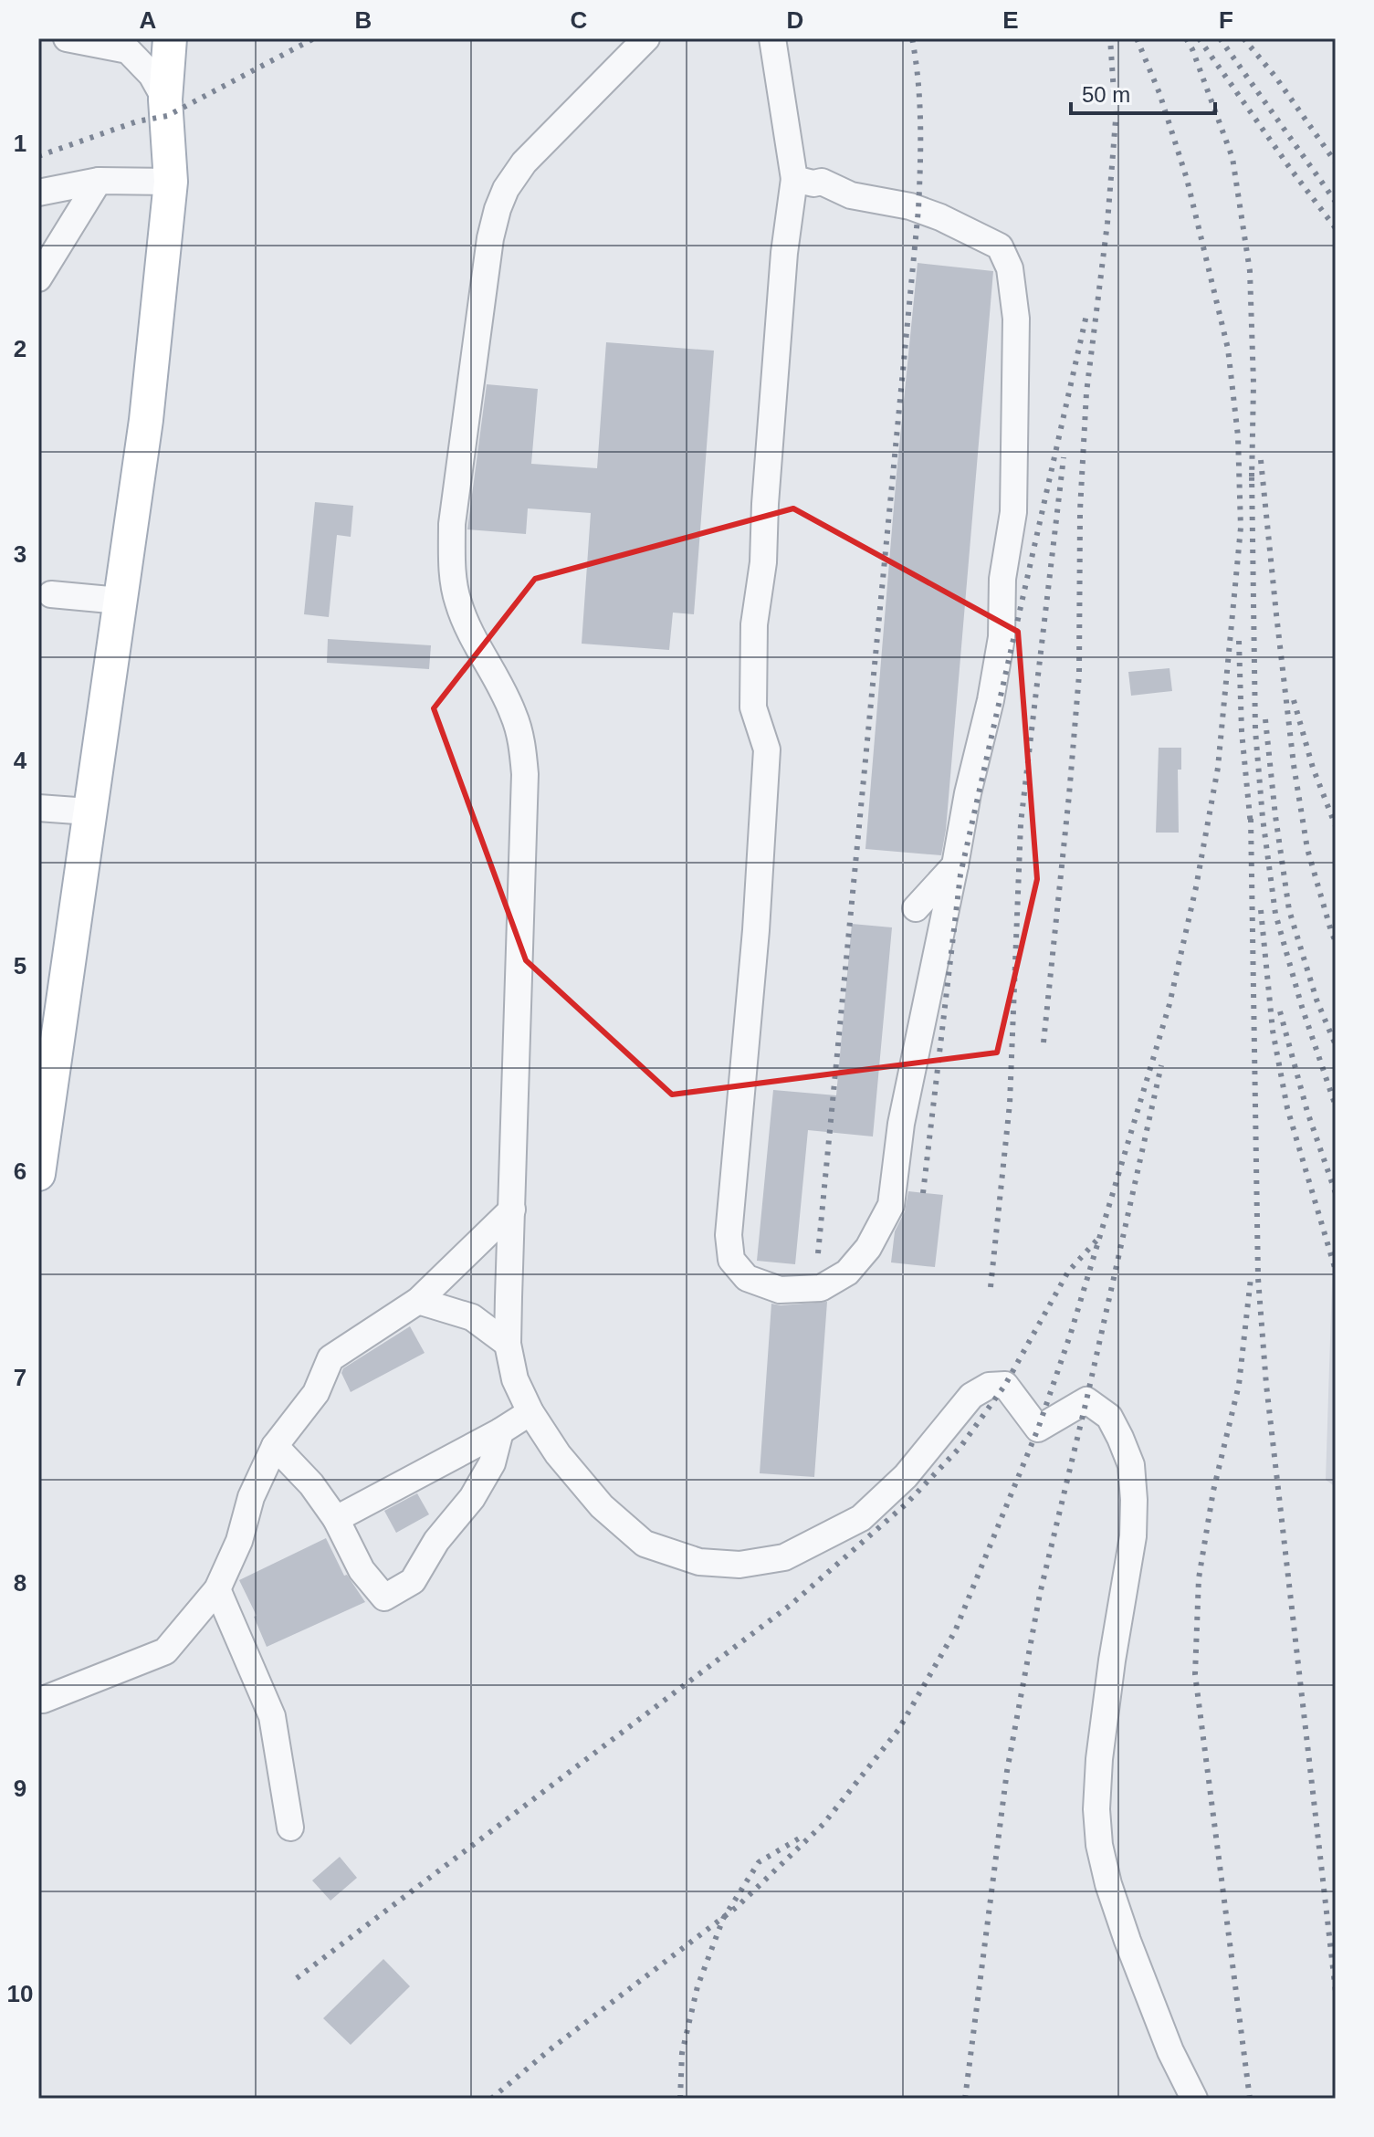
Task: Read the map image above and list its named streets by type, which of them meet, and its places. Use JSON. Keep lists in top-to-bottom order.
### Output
{
  "scale_bar": "50 m",
  "grid": {
    "columns": [
      "A",
      "B",
      "C",
      "D",
      "E",
      "F"
    ],
    "rows": [
      "1",
      "2",
      "3",
      "4",
      "5",
      "6",
      "7",
      "8",
      "9",
      "10"
    ]
  }
}
